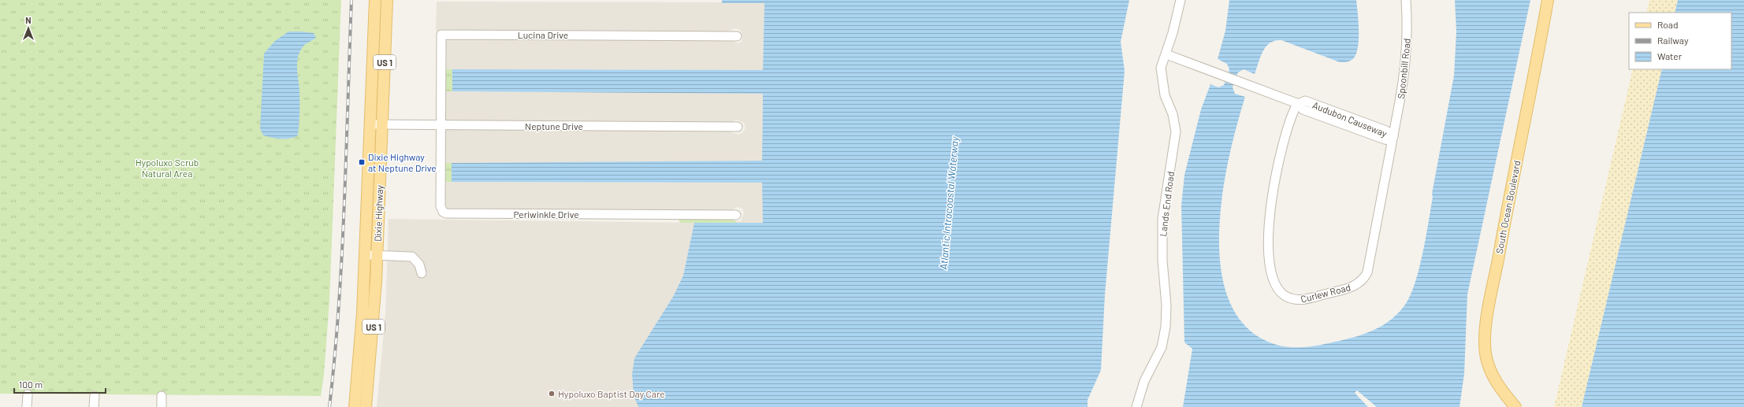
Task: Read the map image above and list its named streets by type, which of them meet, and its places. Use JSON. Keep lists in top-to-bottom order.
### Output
{
  "streets": {
    "main road": ["US 1", "South Ocean Boulevard", "Dixie Highway"],
    "street": [
      "Lucina Drive",
      "Spoonbill Road",
      "Audubon Causeway",
      "Neptune Drive",
      "Lands End Road",
      "Periwinkle Drive",
      "Curlew Road"
    ]
  },
  "crossings": [
    ["Lucina Drive", "Neptune Drive"],
    ["Lucina Drive", "Periwinkle Drive"],
    ["Spoonbill Road", "Audubon Causeway"],
    ["Spoonbill Road", "Curlew Road"],
    ["Audubon Causeway", "Lands End Road"],
    ["Audubon Causeway", "Curlew Road"],
    ["Neptune Drive", "Dixie Highway"],
    ["Neptune Drive", "Periwinkle Drive"]
  ],
  "water": ["Atlantic Intracoastal Waterway"],
  "parks": ["Hypoluxo Scrub Natural Area"],
  "places": {
    "transit": ["Dixie Highway at Neptune Drive"],
    "other": ["Hypoluxo Baptist Day Care"]
  },
  "legend": ["Road", "Railway", "Water"],
  "scale_bar": "100 m",
  "north": "top"
}
